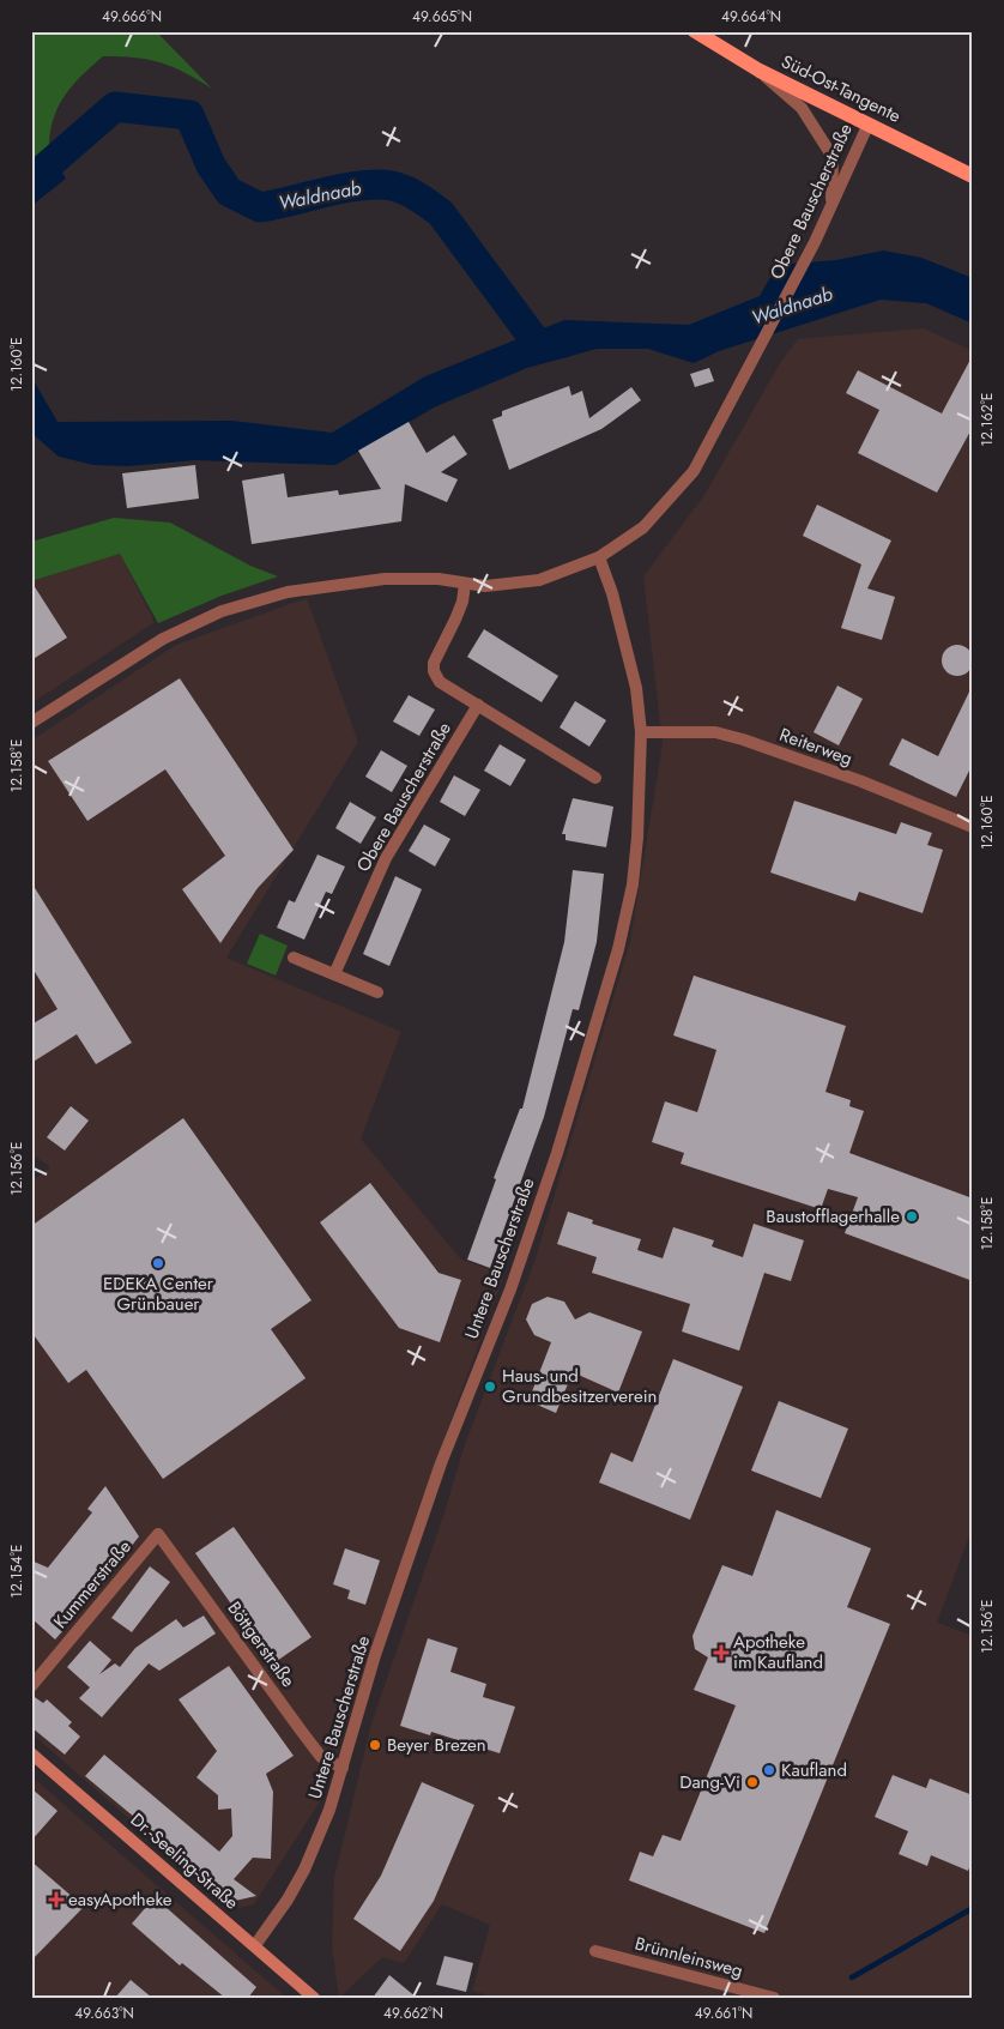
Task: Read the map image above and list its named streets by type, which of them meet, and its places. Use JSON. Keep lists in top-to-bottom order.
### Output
{
  "streets": {
    "main road": ["Süd-Ost-Tangente", "Dr.-Seeling-Straße"],
    "street": [
      "Obere Bauscherstraße",
      "Reiterweg",
      "Untere Bauscherstraße",
      "Kummerstraße",
      "Böttgerstraße",
      "Brünnleinsweg"
    ]
  },
  "crossings": [
    ["Süd-Ost-Tangente", "Obere Bauscherstraße"],
    ["Obere Bauscherstraße", "Untere Bauscherstraße"],
    ["Reiterweg", "Untere Bauscherstraße"],
    ["Untere Bauscherstraße", "Böttgerstraße"],
    ["Untere Bauscherstraße", "Dr.-Seeling-Straße"],
    ["Kummerstraße", "Böttgerstraße"]
  ],
  "water": ["Waldnaab"],
  "places": {
    "other": [
      "Baustofflagerhalle",
      "EDEKA Center Grünbauer",
      "Haus- und Grundbesitzerverein",
      "Beyer Brezen",
      "Kaufland",
      "Dang-Vi"
    ],
    "health": ["Apotheke im Kaufland", "easyApotheke"]
  },
  "coordinates": [
    "49.666°N",
    "49.665°N",
    "49.664°N",
    "12.160°E",
    "12.162°E",
    "12.158°E",
    "12.156°E",
    "12.154°E",
    "49.663°N",
    "49.662°N",
    "49.661°N"
  ]
}
